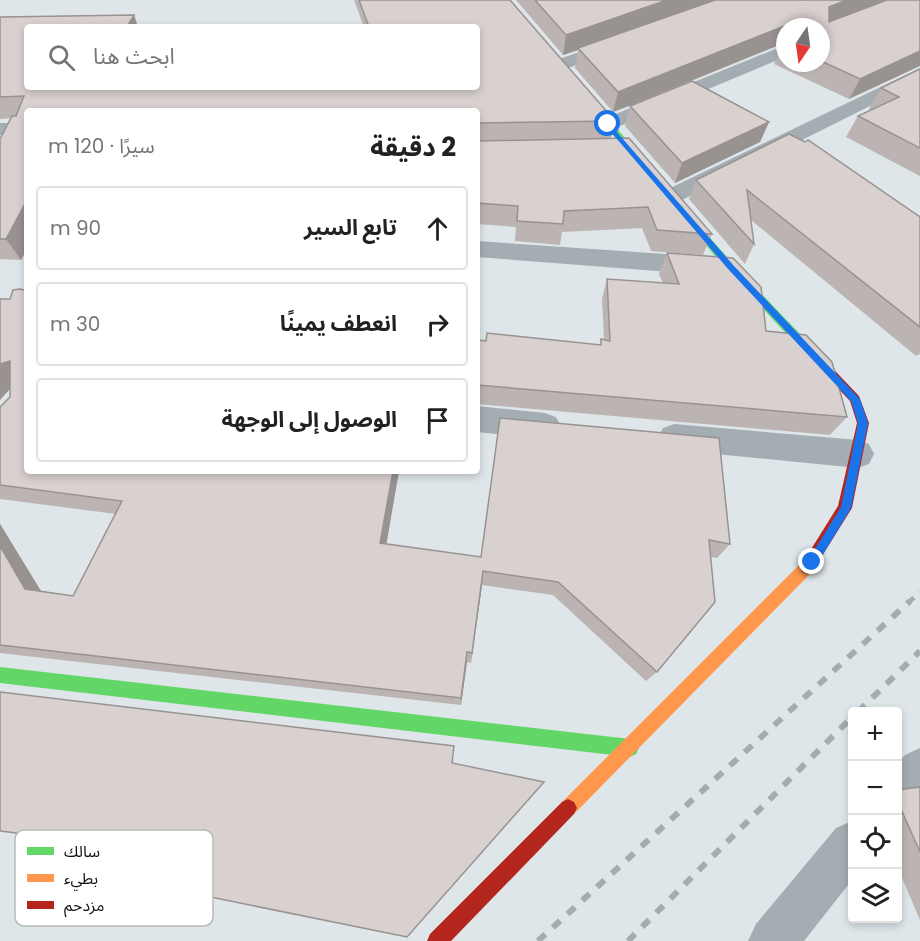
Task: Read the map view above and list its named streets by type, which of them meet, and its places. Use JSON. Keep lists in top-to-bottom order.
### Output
{
  "legend": ["سالك", "بطيء", "مزدحم"],
  "north": "bottom",
  "page": {
    "search": "ابحث هنا",
    "heading": ["2 دقيقة", "سيرًا · 120 m"],
    "list": [
      ["تابع السير", "90 m"],
      ["انعطف يمينًا", "30 m"],
      "الوصول إلى الوجهة"
    ],
    "map_buttons": ["+", "−"]
  }
}
